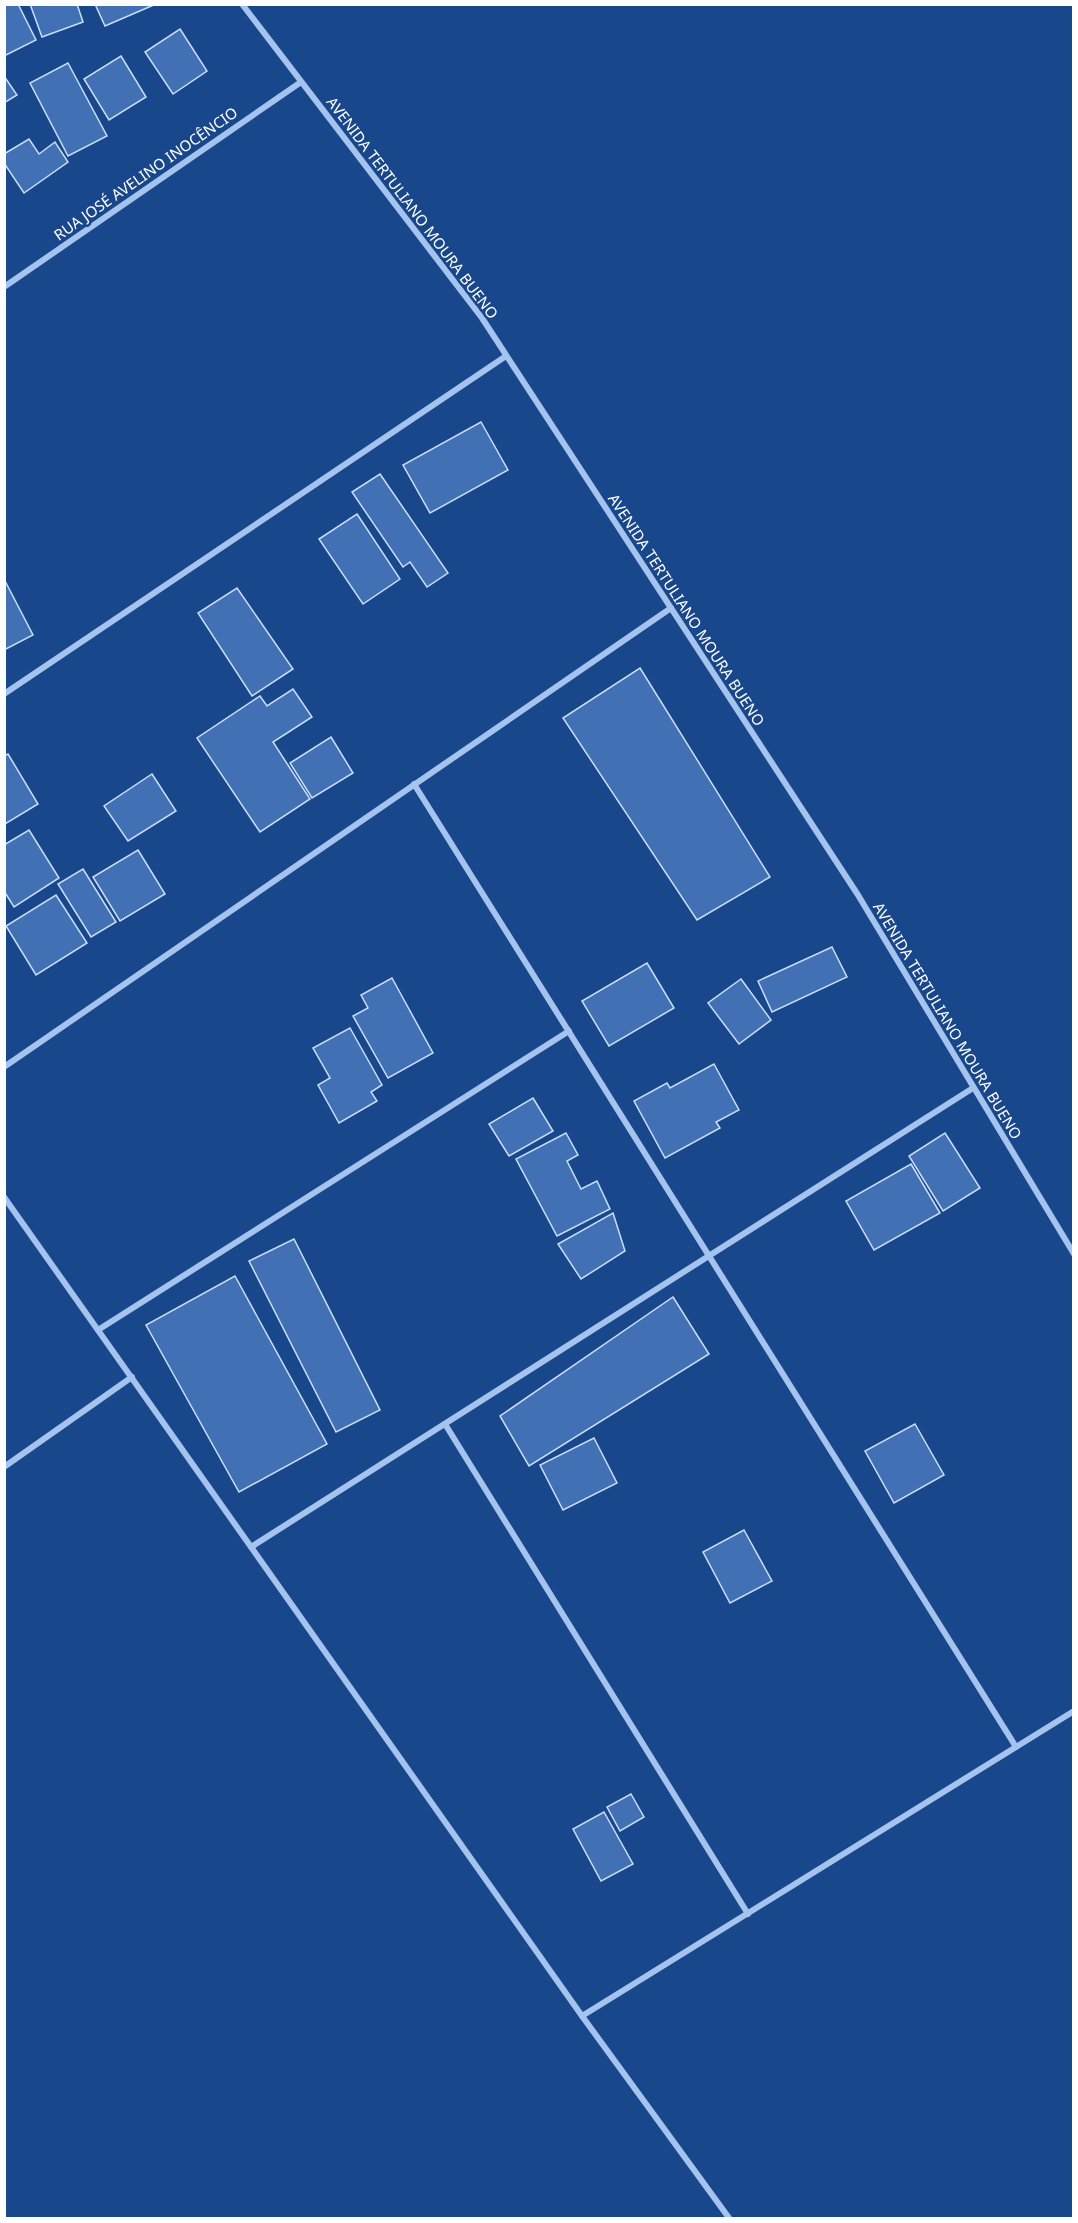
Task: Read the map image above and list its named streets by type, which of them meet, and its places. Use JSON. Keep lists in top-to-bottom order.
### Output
{
  "streets": {
    "street": ["RUA JOSÉ AVELINO INOCÊNCIO", "AVENIDA TERTULIANO MOURA BUENO"]
  },
  "crossings": [
    ["RUA JOSÉ AVELINO INOCÊNCIO", "AVENIDA TERTULIANO MOURA BUENO"]
  ]
}
